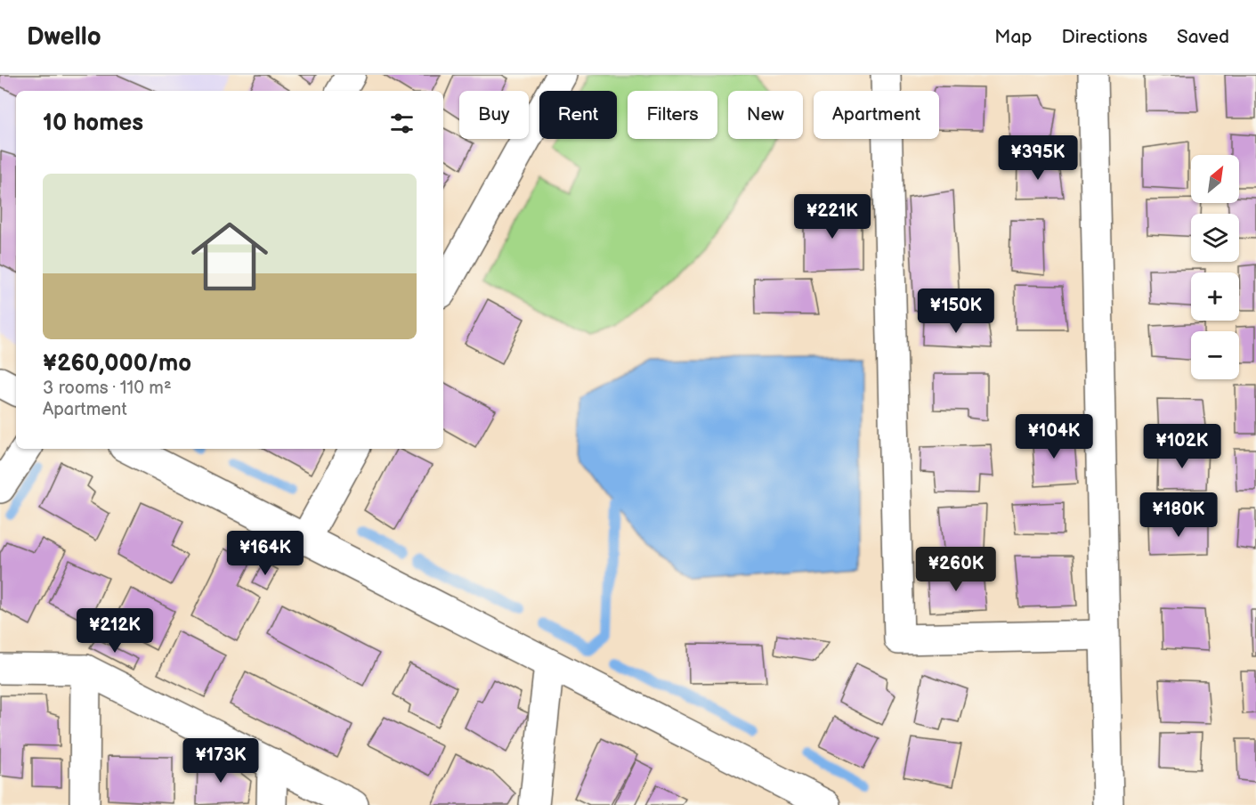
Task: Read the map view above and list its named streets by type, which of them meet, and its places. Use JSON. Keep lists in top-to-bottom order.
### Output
{
  "north": "top right",
  "page": {
    "header": "Dwello",
    "nav": ["Map", "Directions", "Saved"],
    "chip": [
      "Buy",
      "Rent",
      "Filters",
      "New",
      "Apartment"
    ],
    "heading": "10 homes",
    "price": [
      "¥395K",
      "¥221K",
      "¥150K",
      "¥104K",
      "¥102K",
      "¥180K",
      "¥164K",
      "¥260K",
      "¥212K",
      "¥173K"
    ],
    "map_buttons": ["+", "−"],
    "list": [
      {
        "name": "¥260,000/mo",
        "note": "3 rooms · 110 m² · Apartment"
      }
    ]
  }
}
